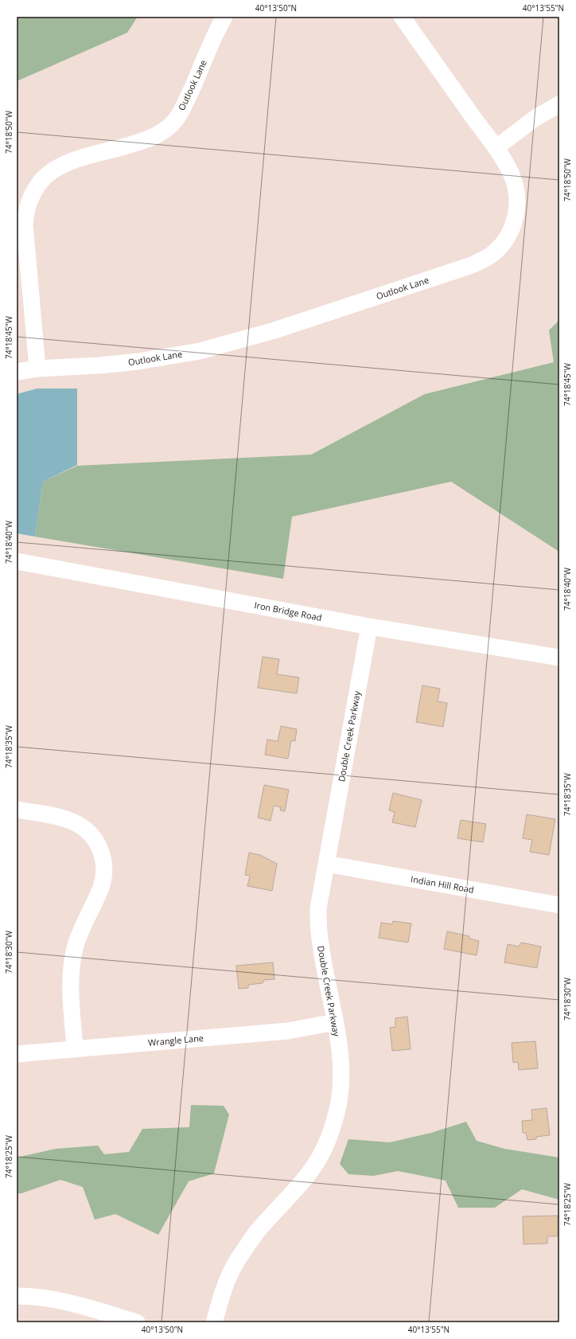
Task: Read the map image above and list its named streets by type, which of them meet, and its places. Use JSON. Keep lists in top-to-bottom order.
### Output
{
  "streets": {
    "street": [
      "Outlook Lane",
      "Iron Bridge Road",
      "Double Creek Parkway",
      "Indian Hill Road",
      "Wrangle Lane"
    ]
  },
  "crossings": [
    ["Iron Bridge Road", "Double Creek Parkway"],
    ["Double Creek Parkway", "Indian Hill Road"],
    ["Double Creek Parkway", "Wrangle Lane"]
  ],
  "coordinates": [
    "40°13'50\"N",
    "40°13'55\"N",
    "74°18'50\"W",
    "74°18'45\"W",
    "74°18'40\"W",
    "74°18'35\"W",
    "74°18'30\"W",
    "74°18'25\"W"
  ]
}
